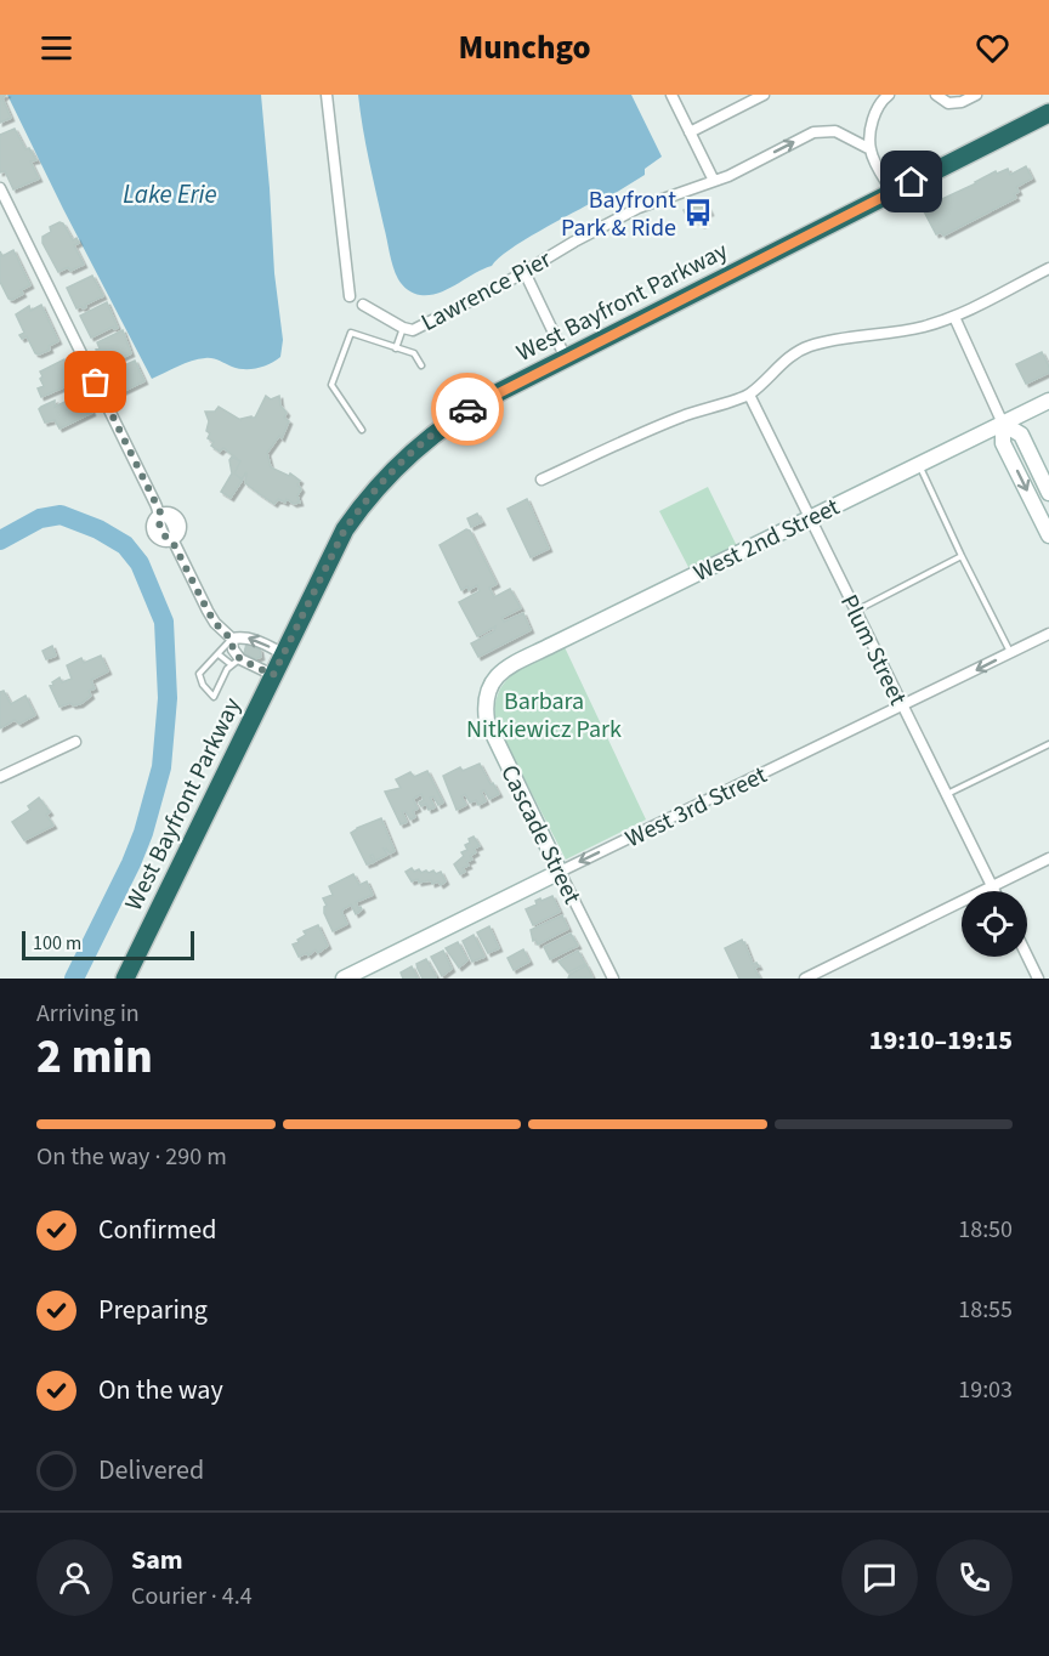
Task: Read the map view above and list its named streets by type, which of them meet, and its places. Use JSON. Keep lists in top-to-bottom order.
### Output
{
  "streets": {
    "highway": ["West Bayfront Parkway"],
    "street": [
      "Lawrence Pier",
      "West 2nd Street",
      "Plum Street",
      "West 3rd Street",
      "Cascade Street"
    ]
  },
  "crossings": [
    ["West 2nd Street", "Plum Street"],
    ["West 2nd Street", "Cascade Street"],
    ["Plum Street", "West 3rd Street"],
    ["West 3rd Street", "Cascade Street"]
  ],
  "one_way": ["West 3rd Street"],
  "water": ["Lake Erie"],
  "parks": ["Barbara Nitkiewicz Park"],
  "places": {
    "bus stop": ["Bayfront Park & Ride"]
  },
  "scale_bar": "100 m",
  "page": {
    "header": "Munchgo",
    "scale": "100 m",
    "heading": ["2 min", "Arriving in", "19:10–19:15"],
    "panel": ["Sam", "Courier · 4.4"],
    "bar": "On the way · 290 m",
    "list": [
      ["Confirmed", "18:50"],
      ["Preparing", "18:55"],
      ["On the way", "19:03"],
      "Delivered"
    ]
  }
}
